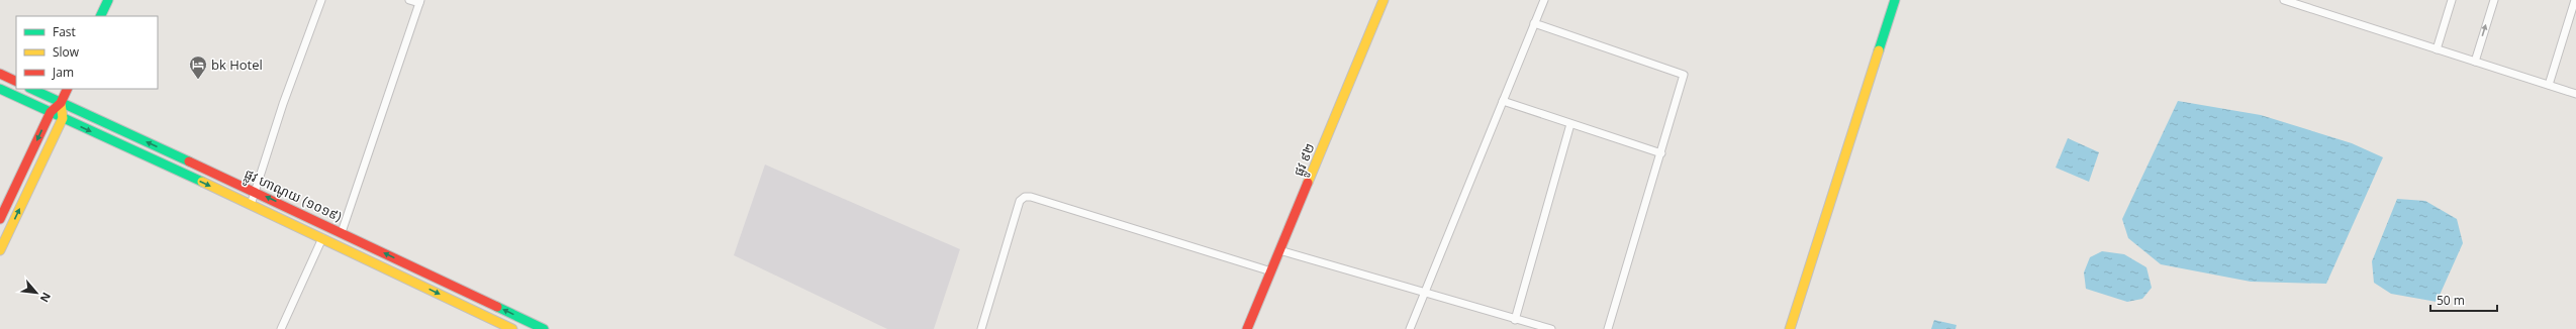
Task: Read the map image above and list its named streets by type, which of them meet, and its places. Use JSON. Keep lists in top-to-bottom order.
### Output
{
  "streets": {
    "main road": ["ផ្លូវ ៩២", "ផ្លូវ ហាណូយ (១០១៩)"]
  },
  "places": {
    "hotel": ["bk Hotel"]
  },
  "legend": ["Fast", "Slow", "Jam"],
  "scale_bar": "50 m",
  "north": "bottom right"
}
